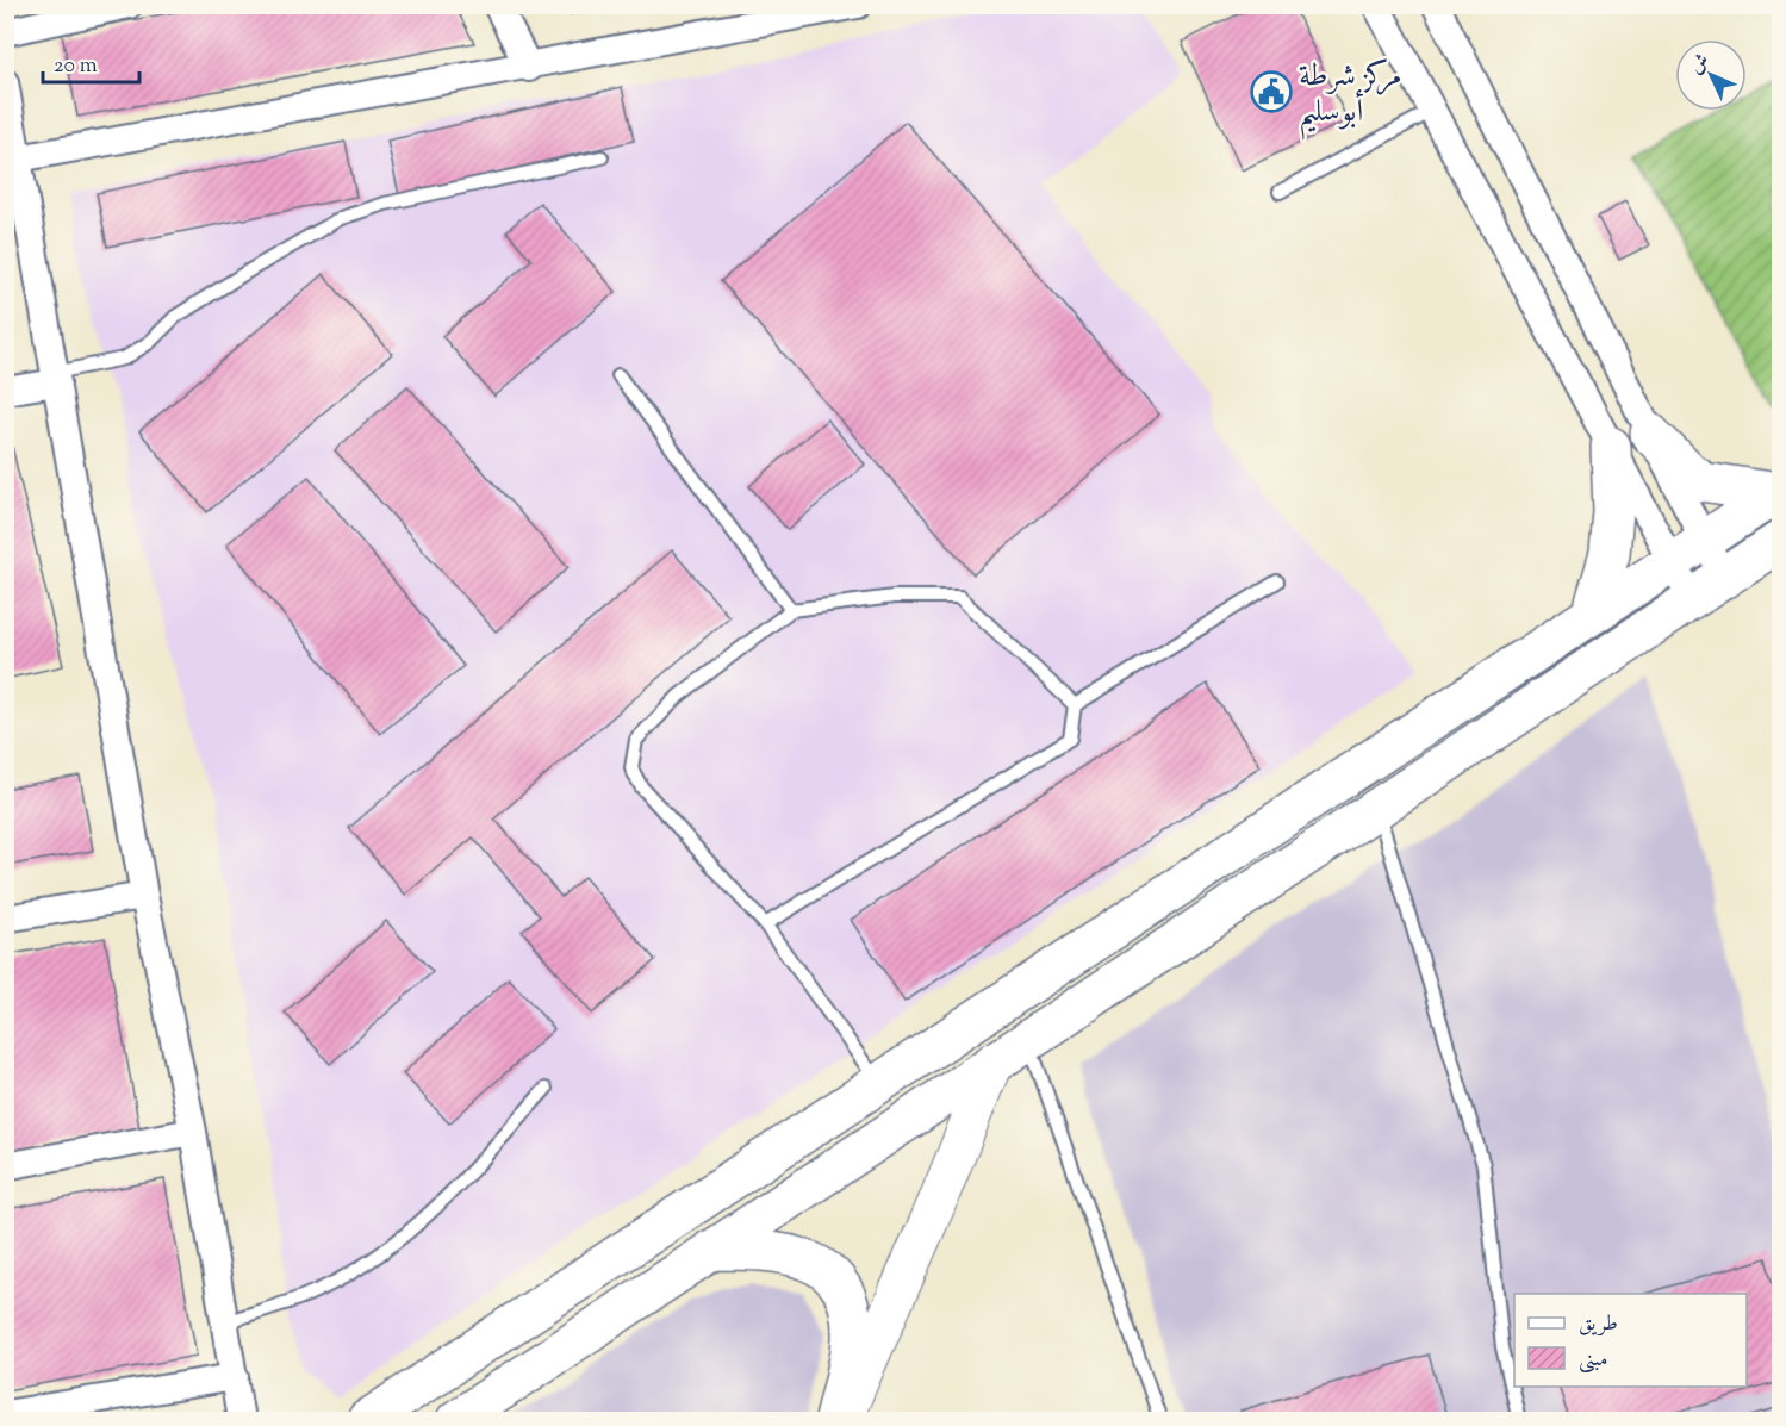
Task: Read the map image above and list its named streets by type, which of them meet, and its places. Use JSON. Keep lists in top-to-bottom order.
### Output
{
  "places": {
    "public building": ["مركز شرطة أبوسليم"]
  },
  "legend": ["طريق", "مبنى"],
  "scale_bar": "20 m",
  "north": "top left"
}
